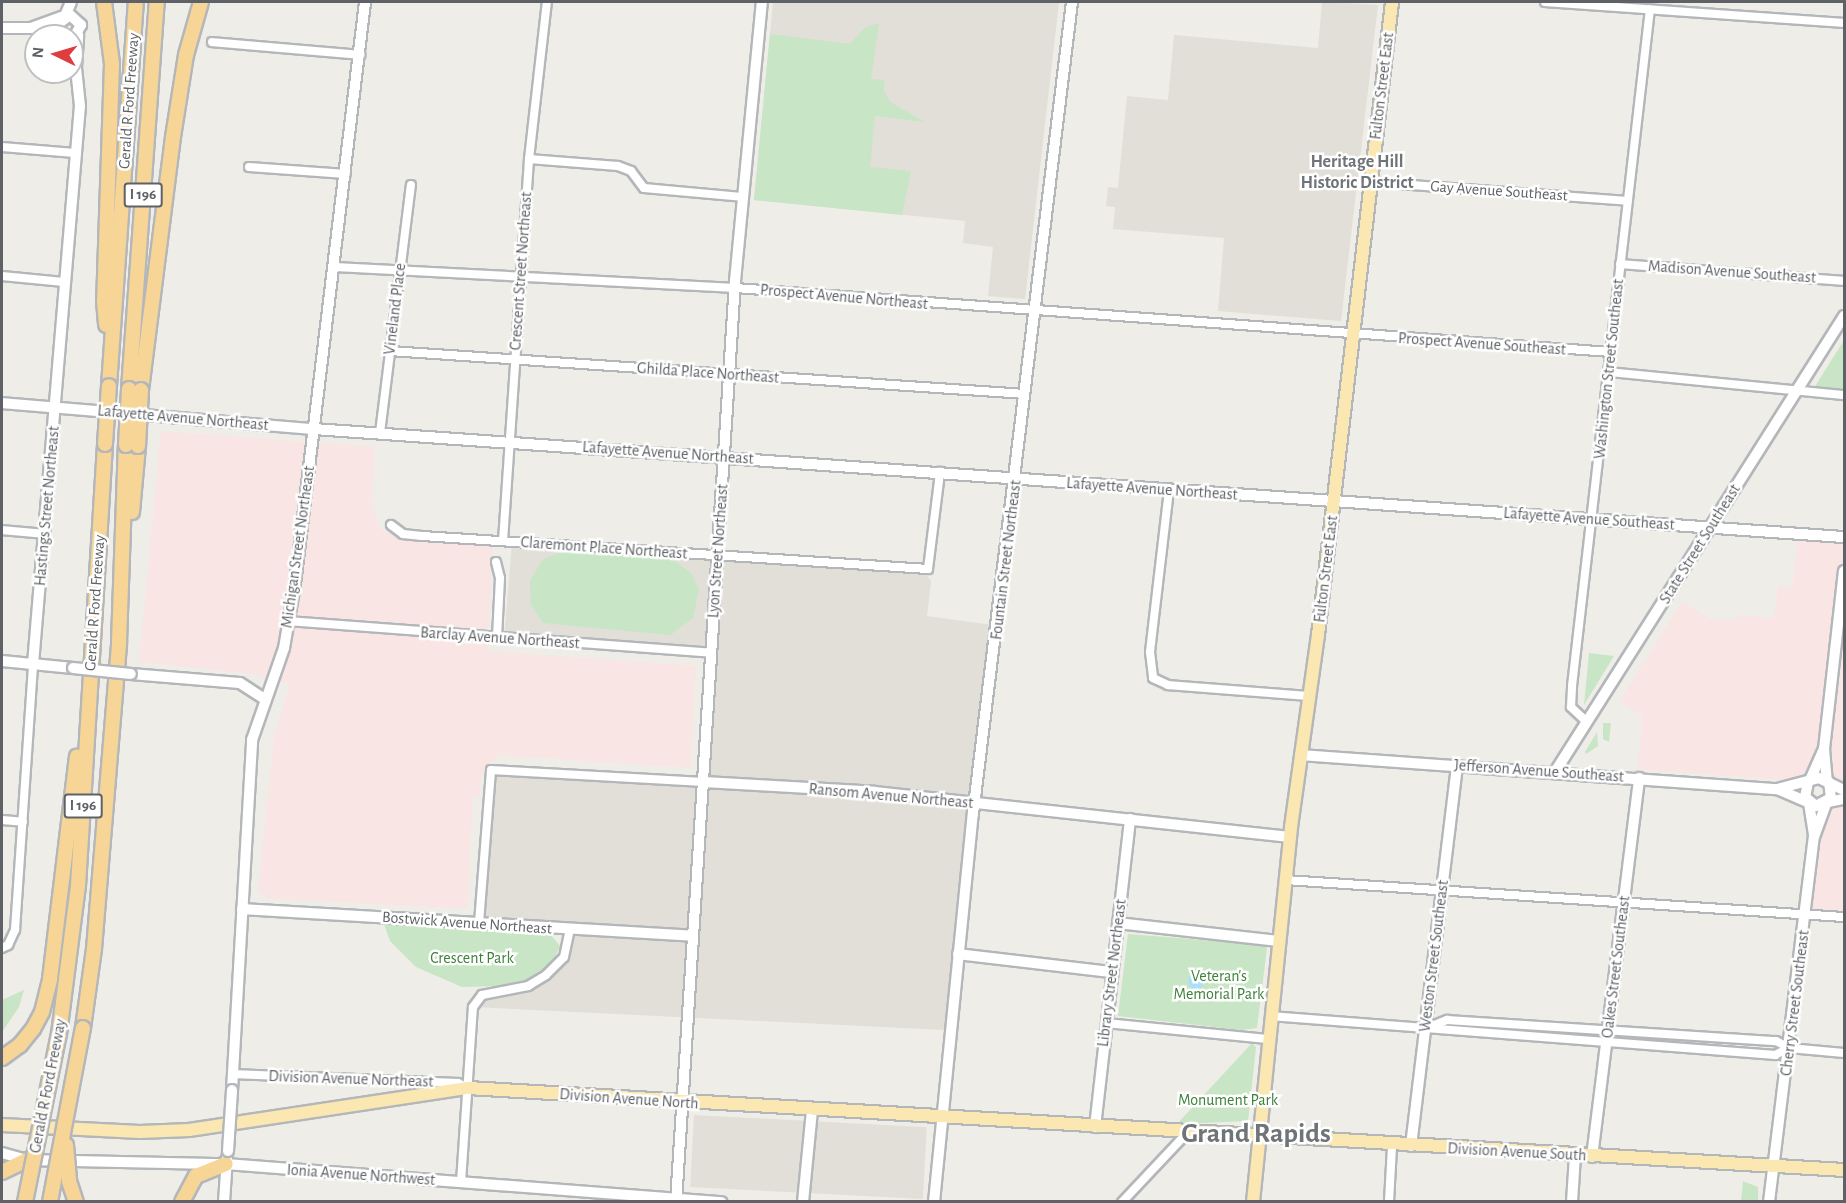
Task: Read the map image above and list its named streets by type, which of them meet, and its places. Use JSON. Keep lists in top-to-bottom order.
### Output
{
  "streets": {
    "highway": ["Gerald R Ford Freeway", "I 196"],
    "main road": ["Fulton Street East", "Division Avenue North", "Division Avenue South"],
    "street": [
      "Gay Avenue Southeast",
      "Crescent Street Northeast",
      "Madison Avenue Southeast",
      "Prospect Avenue Northeast",
      "Vineland Place",
      "Prospect Avenue Southeast",
      "Washington Street Southeast",
      "Ghilda Place Northeast",
      "Lafayette Avenue Northeast",
      "Hastings Street Northeast",
      "Lafayette Avenue Southeast",
      "State Street Southeast",
      "Michigan Street Northeast",
      "Claremont Place Northeast",
      "Lyon Street Northeast",
      "Fountain Street Northeast",
      "Barclay Avenue Northeast",
      "Jefferson Avenue Southeast",
      "Ransom Avenue Northeast",
      "Bostwick Avenue Northeast",
      "Weston Street Southeast",
      "Oakes Street Southeast",
      "Library Street Northeast",
      "Cherry Street Southeast",
      "Division Avenue Northeast",
      "Ionia Avenue Northwest"
    ]
  },
  "crossings": [
    ["Fulton Street East", "Gay Avenue Southeast"],
    ["Fulton Street East", "Prospect Avenue Northeast"],
    ["Fulton Street East", "Prospect Avenue Southeast"],
    ["Fulton Street East", "Lafayette Avenue Northeast"],
    ["Fulton Street East", "Lafayette Avenue Southeast"],
    ["Fulton Street East", "Jefferson Avenue Southeast"],
    ["Fulton Street East", "Ransom Avenue Northeast"],
    ["Fulton Street East", "Division Avenue North"],
    ["Fulton Street East", "Division Avenue South"],
    ["Gay Avenue Southeast", "Washington Street Southeast"],
    ["Crescent Street Northeast", "Prospect Avenue Northeast"],
    ["Crescent Street Northeast", "Ghilda Place Northeast"],
    ["Crescent Street Northeast", "Lafayette Avenue Northeast"],
    ["Crescent Street Northeast", "Claremont Place Northeast"],
    ["Madison Avenue Southeast", "Washington Street Southeast"],
    ["Prospect Avenue Northeast", "Vineland Place"],
    ["Prospect Avenue Northeast", "Prospect Avenue Southeast"],
    ["Prospect Avenue Northeast", "Michigan Street Northeast"],
    ["Prospect Avenue Northeast", "Lyon Street Northeast"],
    ["Prospect Avenue Northeast", "Fountain Street Northeast"],
    ["Vineland Place", "Ghilda Place Northeast"],
    ["Vineland Place", "Lafayette Avenue Northeast"],
    ["Prospect Avenue Southeast", "Washington Street Southeast"],
    ["Washington Street Southeast", "Lafayette Avenue Southeast"],
    ["Washington Street Southeast", "State Street Southeast"],
    ["Ghilda Place Northeast", "Lyon Street Northeast"],
    ["Ghilda Place Northeast", "Fountain Street Northeast"],
    ["Lafayette Avenue Northeast", "Hastings Street Northeast"],
    ["Lafayette Avenue Northeast", "Lafayette Avenue Southeast"],
    ["Lafayette Avenue Northeast", "Michigan Street Northeast"],
    ["Lafayette Avenue Northeast", "Claremont Place Northeast"],
    ["Lafayette Avenue Northeast", "Lyon Street Northeast"],
    ["Lafayette Avenue Northeast", "Fountain Street Northeast"],
    ["Lafayette Avenue Southeast", "State Street Southeast"],
    ["State Street Southeast", "Jefferson Avenue Southeast"],
    ["Michigan Street Northeast", "Barclay Avenue Northeast"],
    ["Michigan Street Northeast", "Bostwick Avenue Northeast"],
    ["Michigan Street Northeast", "Division Avenue Northeast"],
    ["Michigan Street Northeast", "Ionia Avenue Northwest"],
    ["Claremont Place Northeast", "Lyon Street Northeast"],
    ["Lyon Street Northeast", "Barclay Avenue Northeast"],
    ["Lyon Street Northeast", "Ransom Avenue Northeast"],
    ["Lyon Street Northeast", "Bostwick Avenue Northeast"],
    ["Lyon Street Northeast", "Division Avenue North"],
    ["Lyon Street Northeast", "Ionia Avenue Northwest"],
    ["Fountain Street Northeast", "Ransom Avenue Northeast"],
    ["Fountain Street Northeast", "Division Avenue North"],
    ["Jefferson Avenue Southeast", "Weston Street Southeast"],
    ["Jefferson Avenue Southeast", "Oakes Street Southeast"],
    ["Jefferson Avenue Southeast", "Cherry Street Southeast"],
    ["Ransom Avenue Northeast", "Bostwick Avenue Northeast"],
    ["Ransom Avenue Northeast", "Library Street Northeast"],
    ["Weston Street Southeast", "Division Avenue South"],
    ["Oakes Street Southeast", "Division Avenue South"],
    ["Library Street Northeast", "Division Avenue North"],
    ["Cherry Street Southeast", "Division Avenue South"],
    ["Division Avenue Northeast", "Division Avenue North"],
    ["Division Avenue North", "Division Avenue South"]
  ],
  "districts": ["Heritage Hill Historic District", "Grand Rapids"],
  "parks": ["Crescent Park", "Veteran's Memorial Park", "Monument Park"],
  "north": "left"
}
